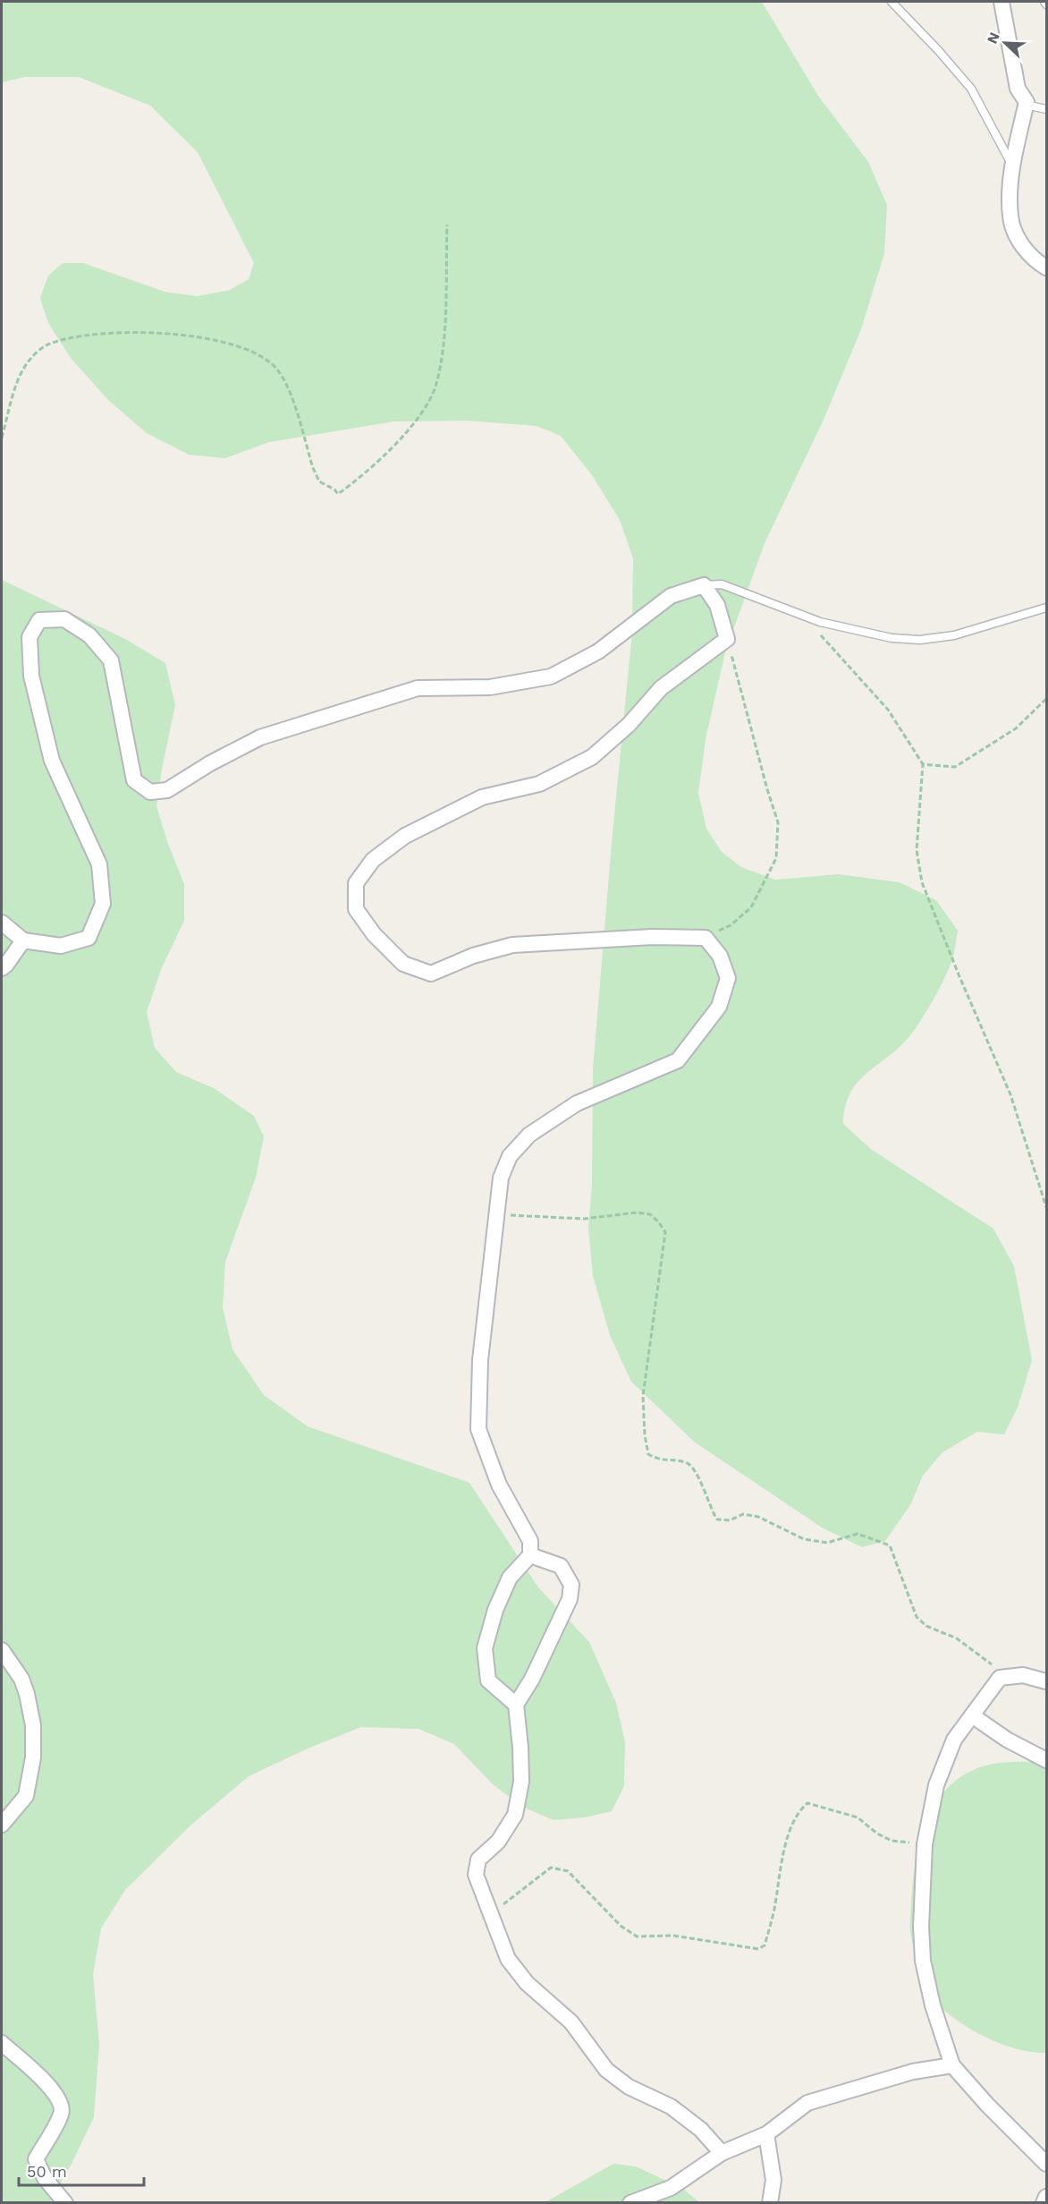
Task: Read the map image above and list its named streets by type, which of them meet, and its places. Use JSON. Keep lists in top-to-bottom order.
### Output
{
  "scale_bar": "50 m",
  "north": "top left"
}
